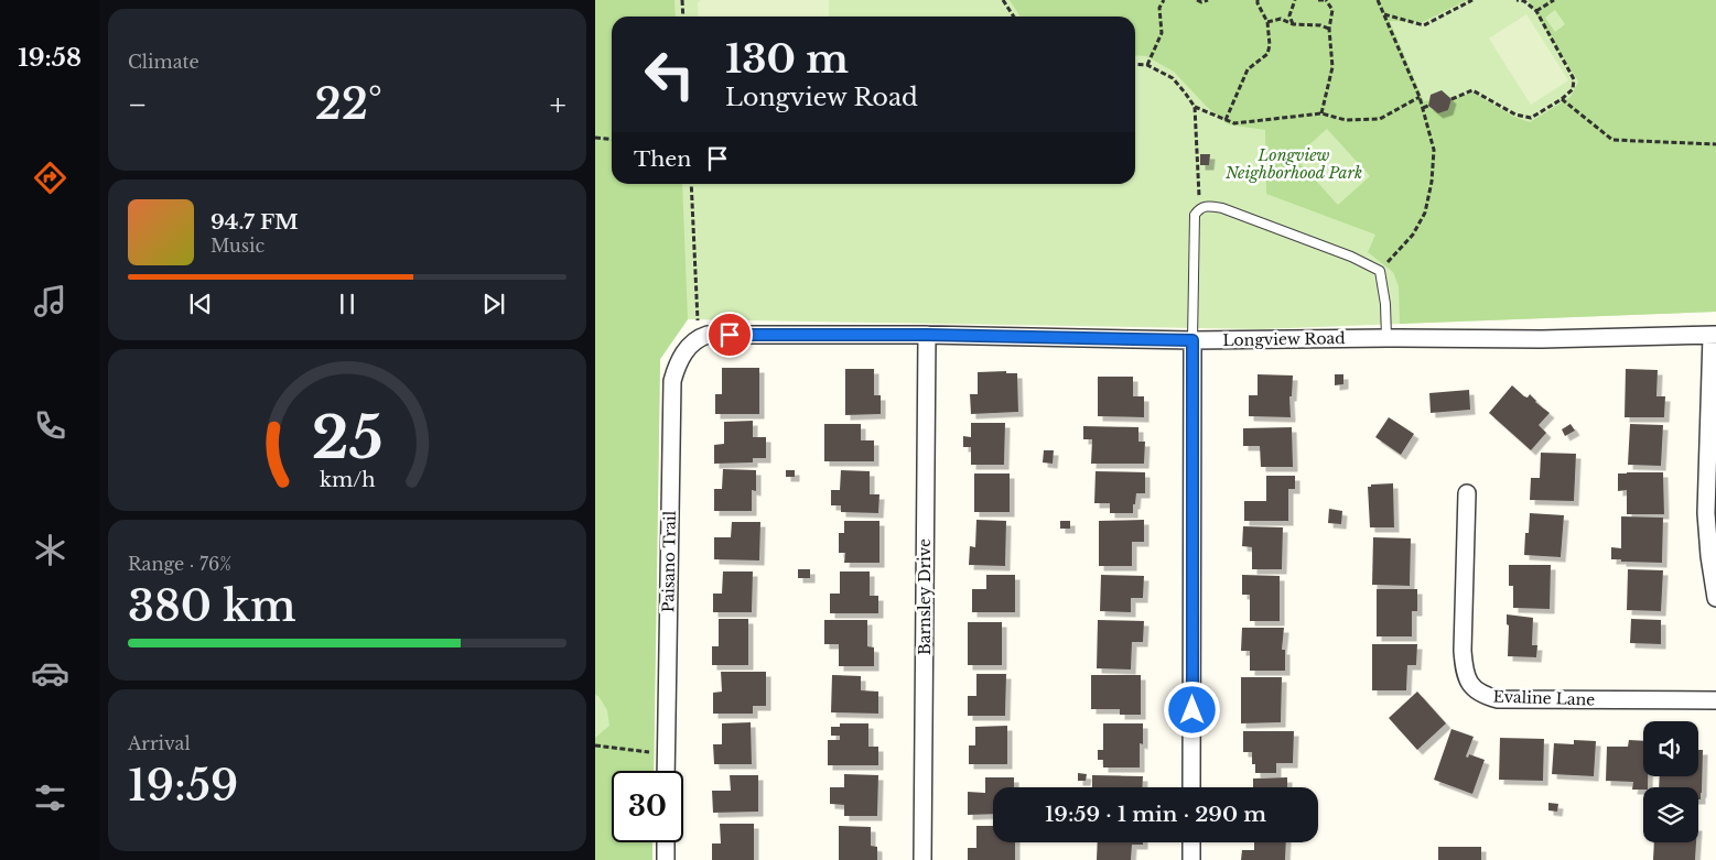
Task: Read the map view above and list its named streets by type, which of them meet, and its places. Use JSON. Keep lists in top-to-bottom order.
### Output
{
  "streets": {
    "street": [
      "Longview Road",
      "Paisano Trail",
      "Barnsley Drive",
      "Evaline Lane"
    ]
  },
  "crossings": [
    ["Longview Road", "Paisano Trail"],
    ["Longview Road", "Barnsley Drive"]
  ],
  "parks": ["Longview Neighborhood Park"],
  "page": {
    "tabs": "19:58",
    "tile": [
      "Climate",
      ["Range · 76%", "380 km"],
      ["Arrival", "19:59"]
    ],
    "turn": ["130 m", "Longview Road"],
    "heat": ["−", "22°", "+"],
    "then": "Then",
    "song": ["94.7 FM", "Music"],
    "limit": "30",
    "trip": "19:59 · 1 min · 290 m",
    "gauge": ["25", "km/h"]
  }
}
